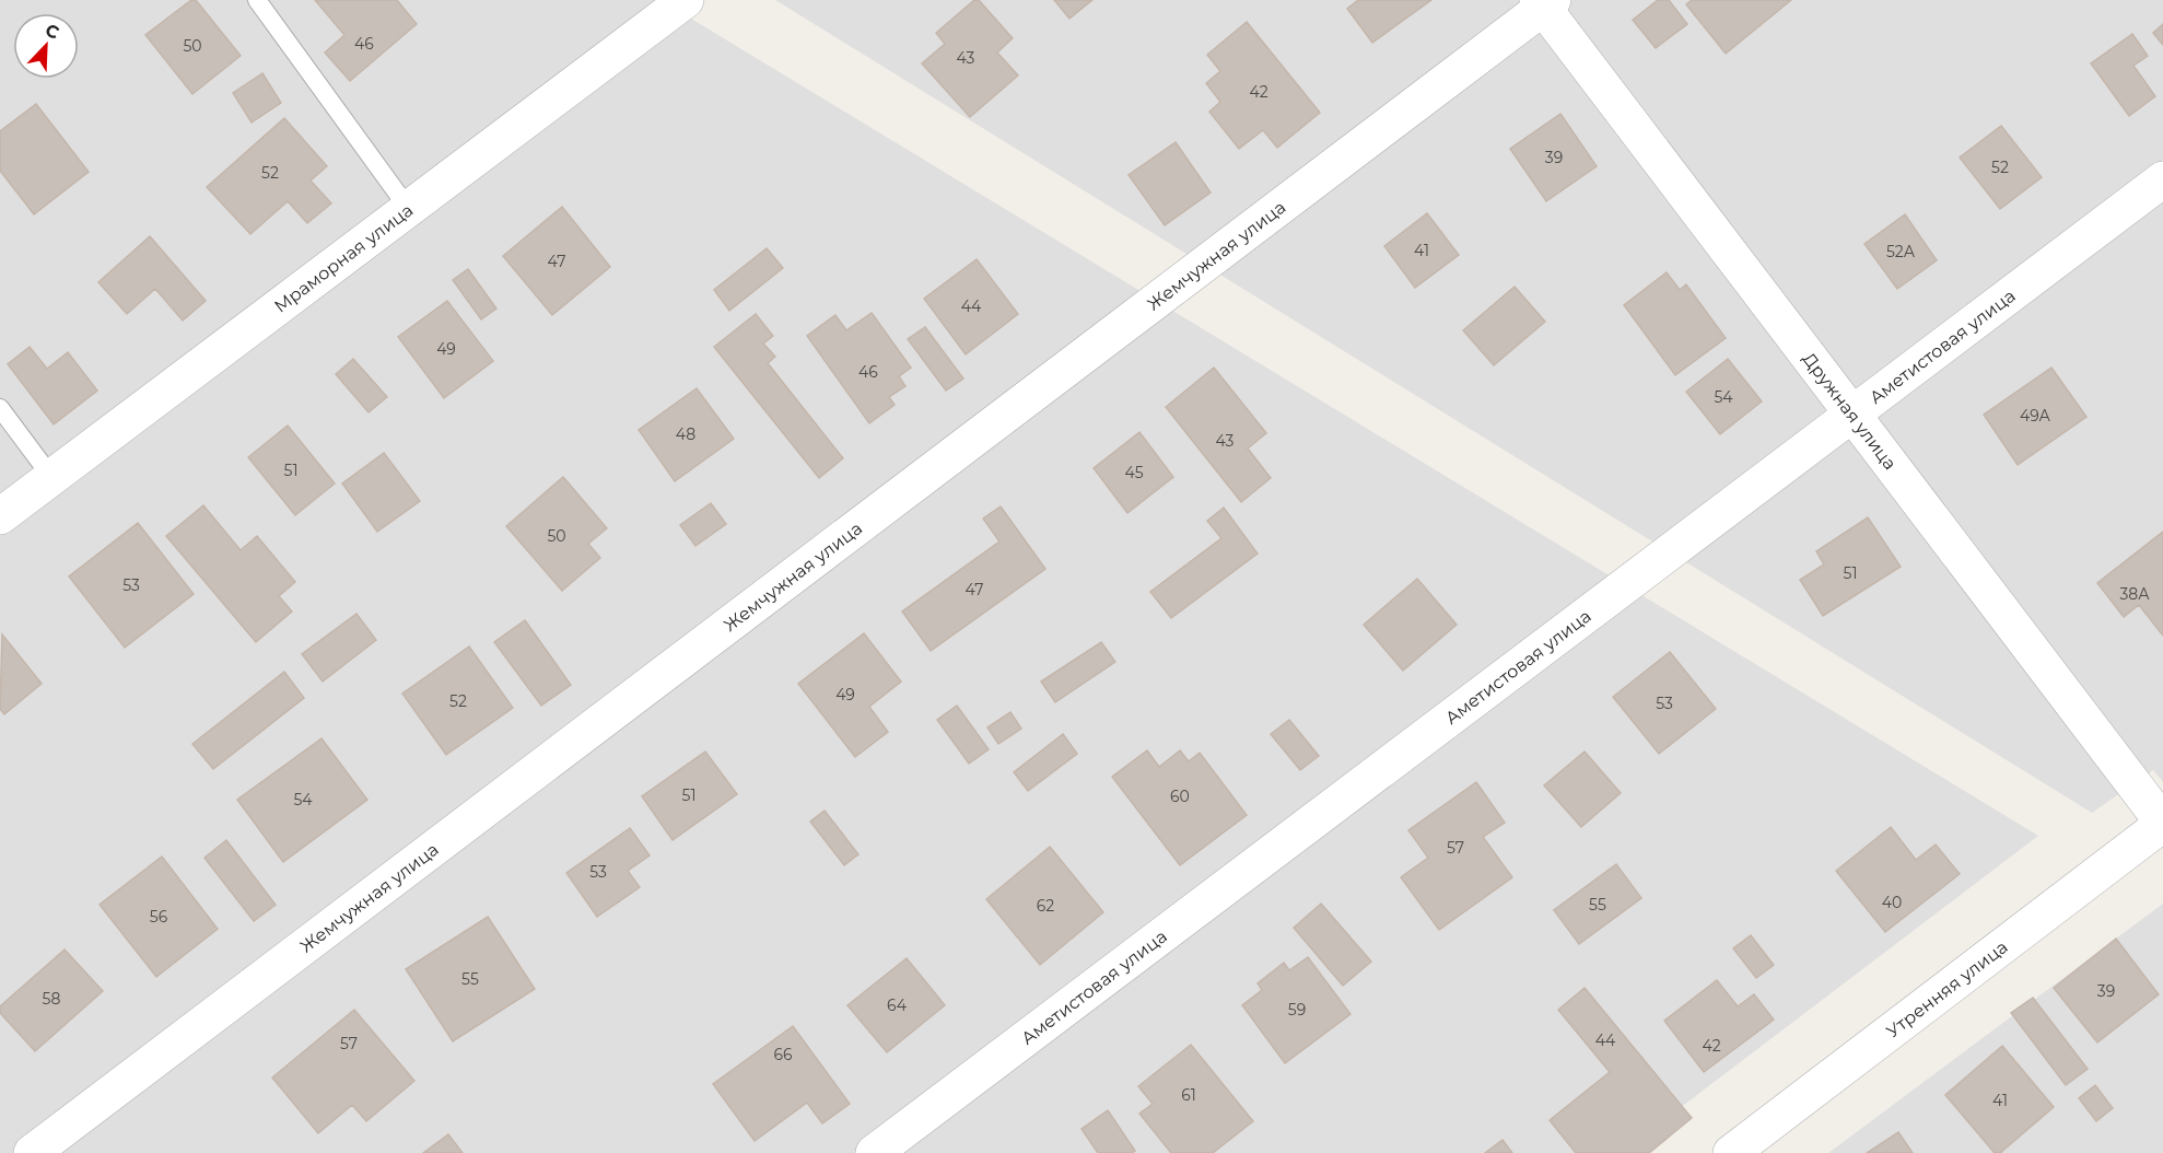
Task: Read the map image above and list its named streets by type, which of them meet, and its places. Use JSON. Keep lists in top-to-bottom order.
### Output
{
  "streets": {
    "street": [
      "Жемчужная улица",
      "Мраморная улица",
      "Аметистовая улица",
      "Дружная улица",
      "Утренняя улица"
    ]
  },
  "crossings": [
    ["Жемчужная улица", "Дружная улица"],
    ["Аметистовая улица", "Дружная улица"],
    ["Дружная улица", "Утренняя улица"]
  ],
  "house_numbers": [
    "46",
    "50",
    "43",
    "42",
    "39",
    "52",
    "52",
    "41",
    "52А",
    "47",
    "44",
    "49",
    "46",
    "54",
    "49А",
    "48",
    "43",
    "51",
    "45",
    "50",
    "51",
    "53",
    "47",
    "38А",
    "49",
    "52",
    "53",
    "51",
    "60",
    "54",
    "57",
    "53",
    "40",
    "55",
    "62",
    "56",
    "55",
    "39",
    "58",
    "64",
    "59",
    "44",
    "57",
    "42",
    "66",
    "61",
    "41"
  ],
  "north": "top right"
}
